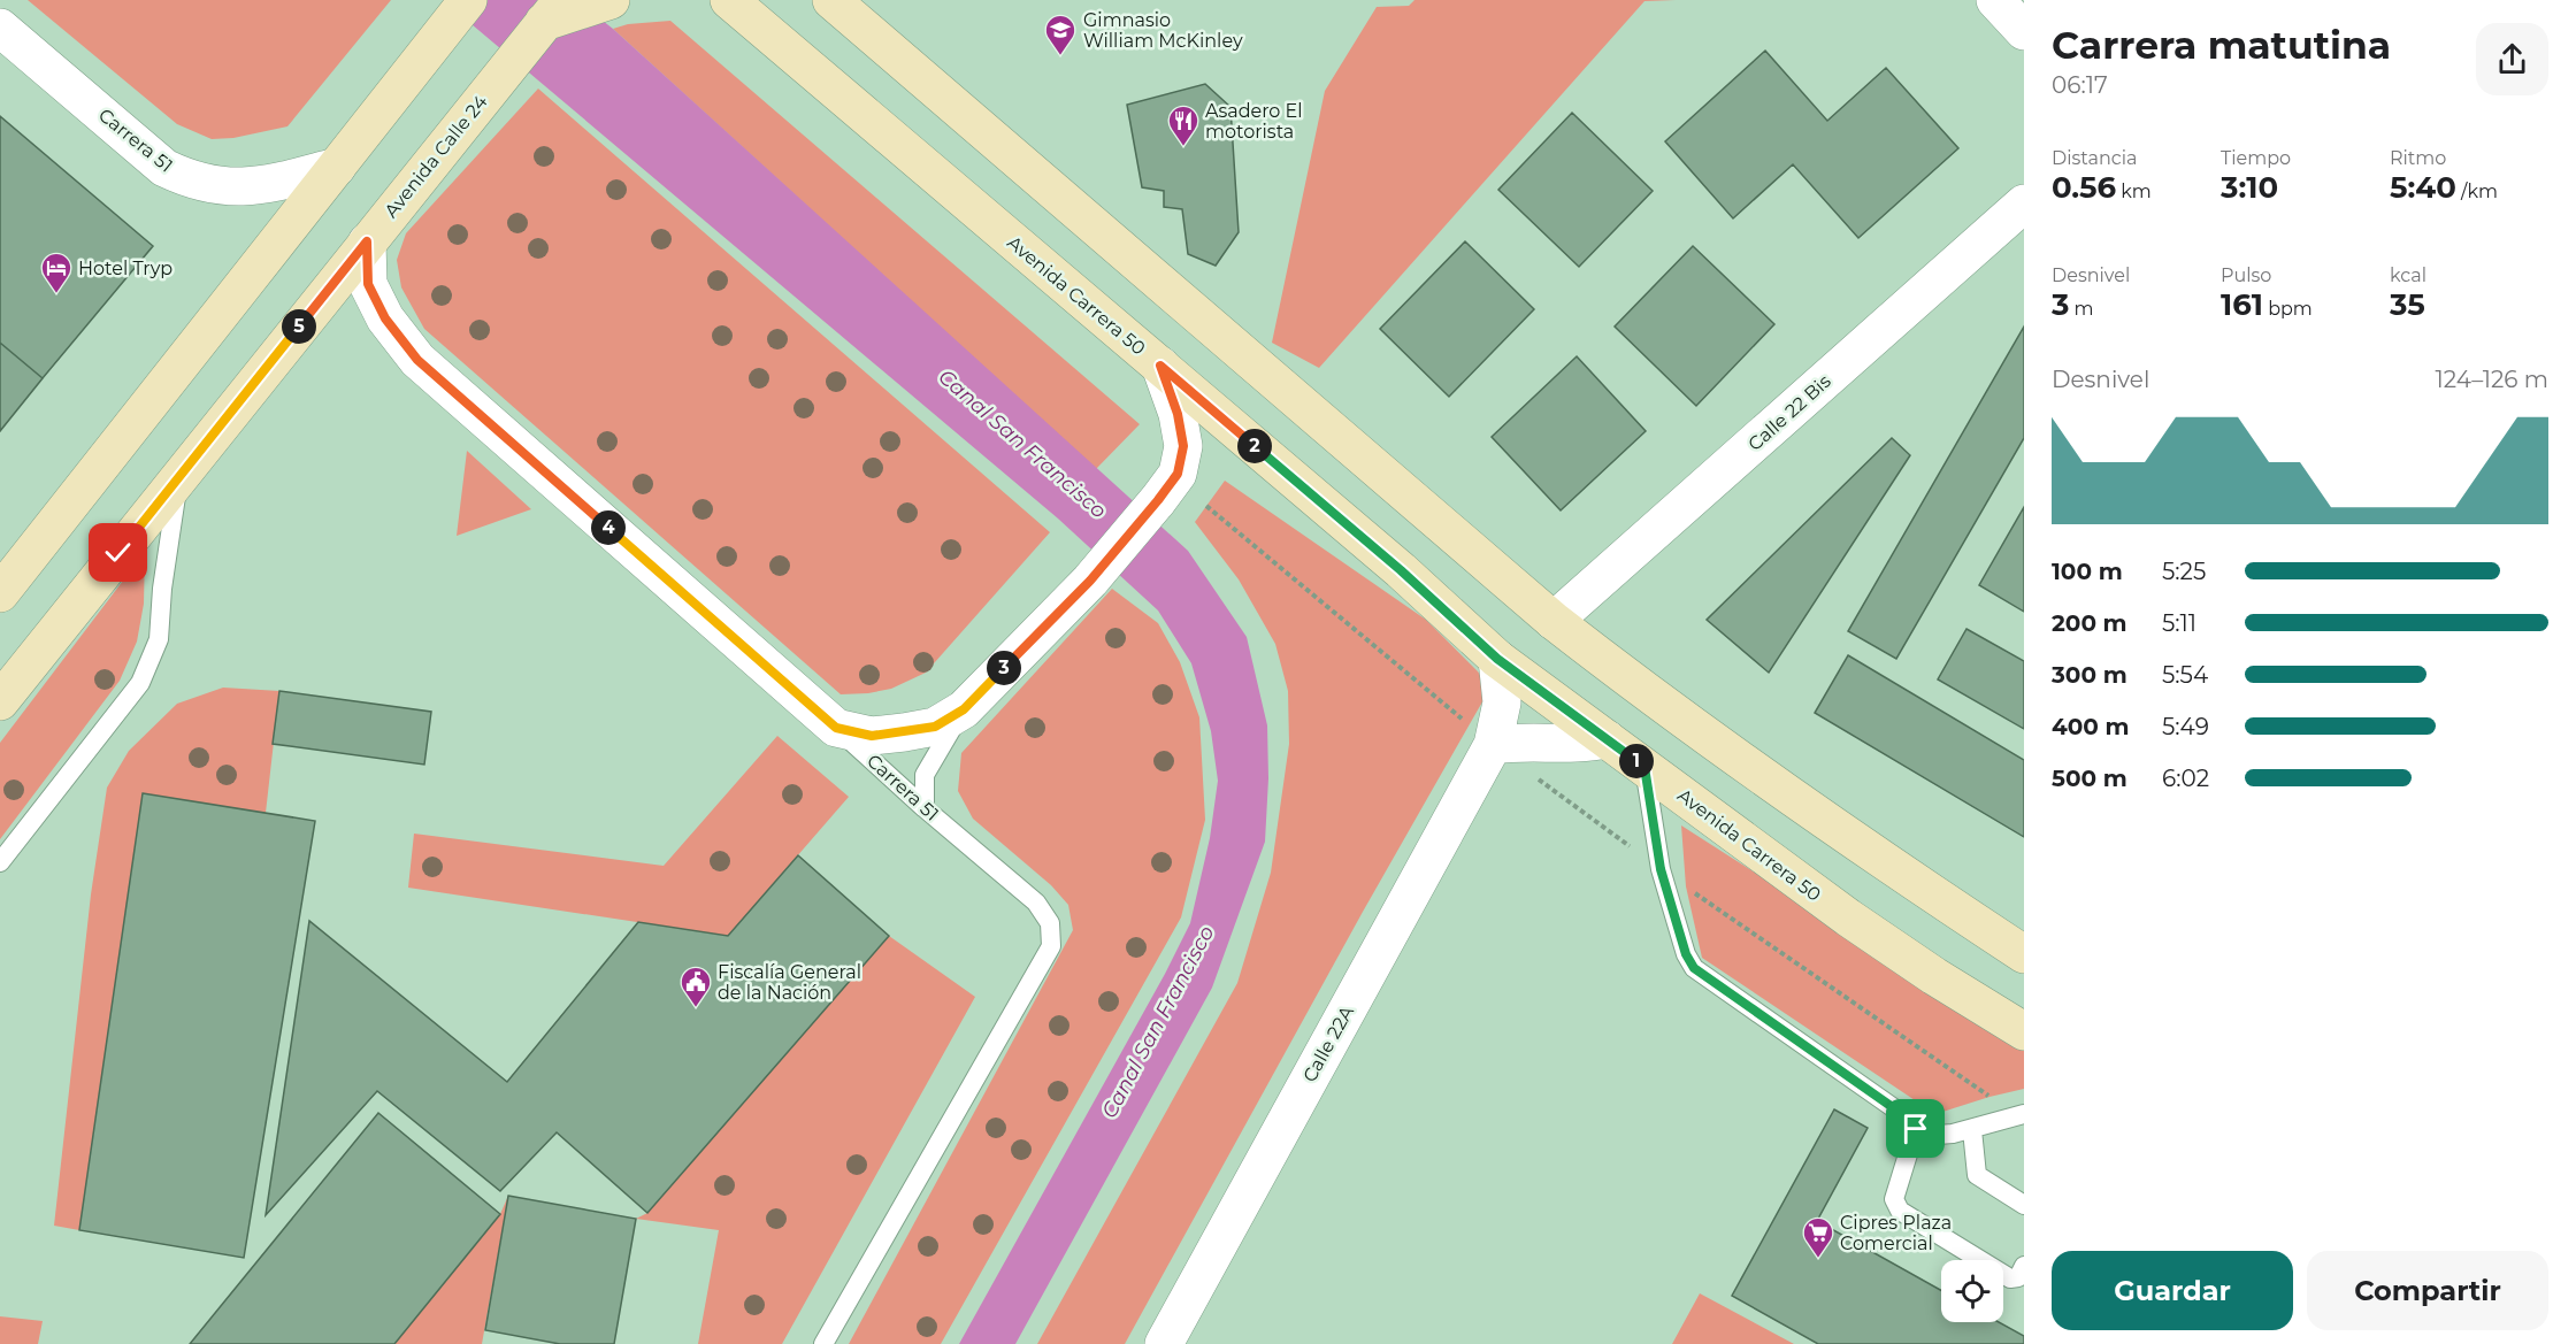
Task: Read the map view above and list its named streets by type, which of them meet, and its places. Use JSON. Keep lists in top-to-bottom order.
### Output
{
  "streets": {
    "main road": ["Avenida Calle 24", "Avenida Carrera 50"],
    "street": ["Carrera 51", "Calle 22 Bis", "Calle 22A"]
  },
  "crossings": [
    ["Carrera 51", "Avenida Calle 24"],
    ["Avenida Carrera 50", "Calle 22A"]
  ],
  "water": ["Canal San Francisco"],
  "places": {
    "school or university": ["Gimnasio William McKinley"],
    "restaurant": ["Asadero El motorista"],
    "hotel": ["Hotel Tryp"],
    "public building": ["Fiscalía General de la Nación"],
    "supermarket": ["Cipres Plaza Comercial"]
  },
  "page": {
    "heading": ["Carrera matutina", "06:17"],
    "stats": [
      ["Distancia", "0.56 km"],
      ["Tiempo", "3:10"],
      ["Ritmo", "5:40 /km"],
      ["Desnivel", "3 m"],
      ["Pulso", "161 bpm"],
      ["kcal", "35"]
    ],
    "pins": [
      "5",
      "2",
      "4",
      "3",
      "1"
    ],
    "chart": ["Desnivel", "124–126 m"],
    "list": [
      {
        "name": "100 m",
        "note": "5:25"
      },
      {
        "name": "200 m",
        "note": "5:11"
      },
      {
        "name": "300 m",
        "note": "5:54"
      },
      {
        "name": "400 m",
        "note": "5:49"
      },
      {
        "name": "500 m",
        "note": "6:02"
      }
    ],
    "buttons": ["Guardar", "Compartir"]
  }
}
